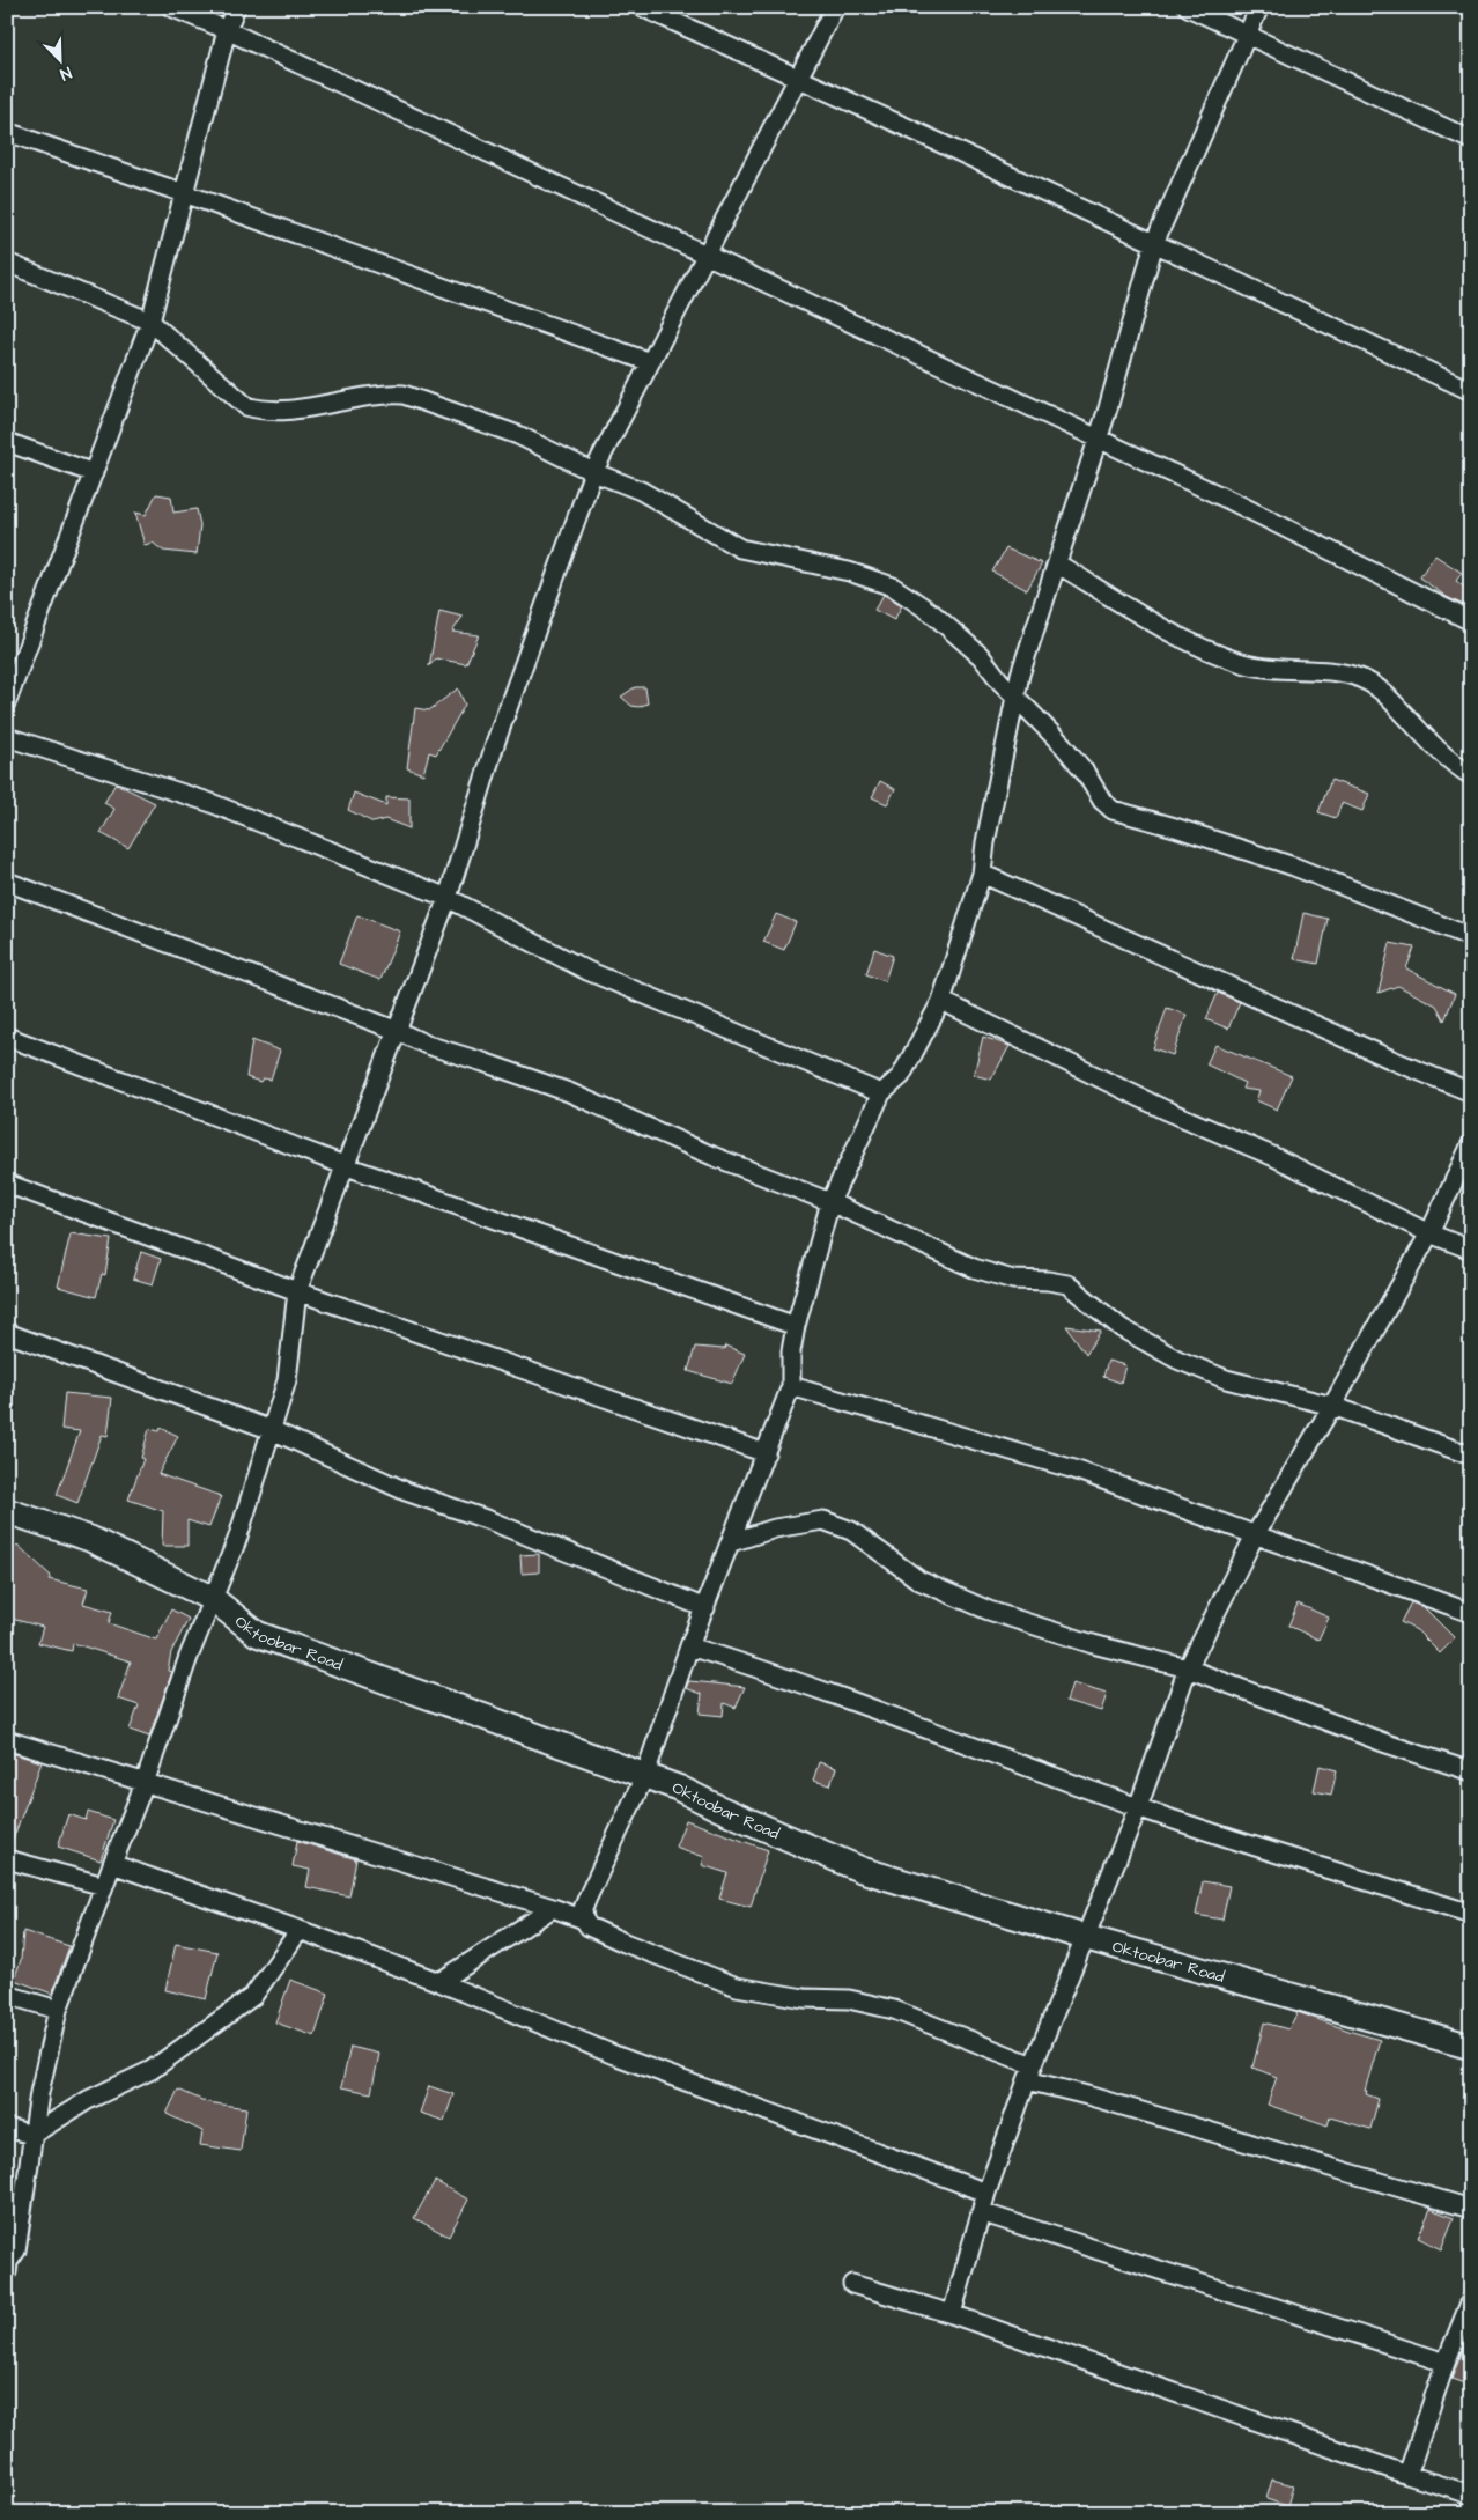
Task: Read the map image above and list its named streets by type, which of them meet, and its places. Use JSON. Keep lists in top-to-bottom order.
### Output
{
  "streets": {
    "street": ["Oktoobar Road"]
  },
  "north": "bottom right"
}
